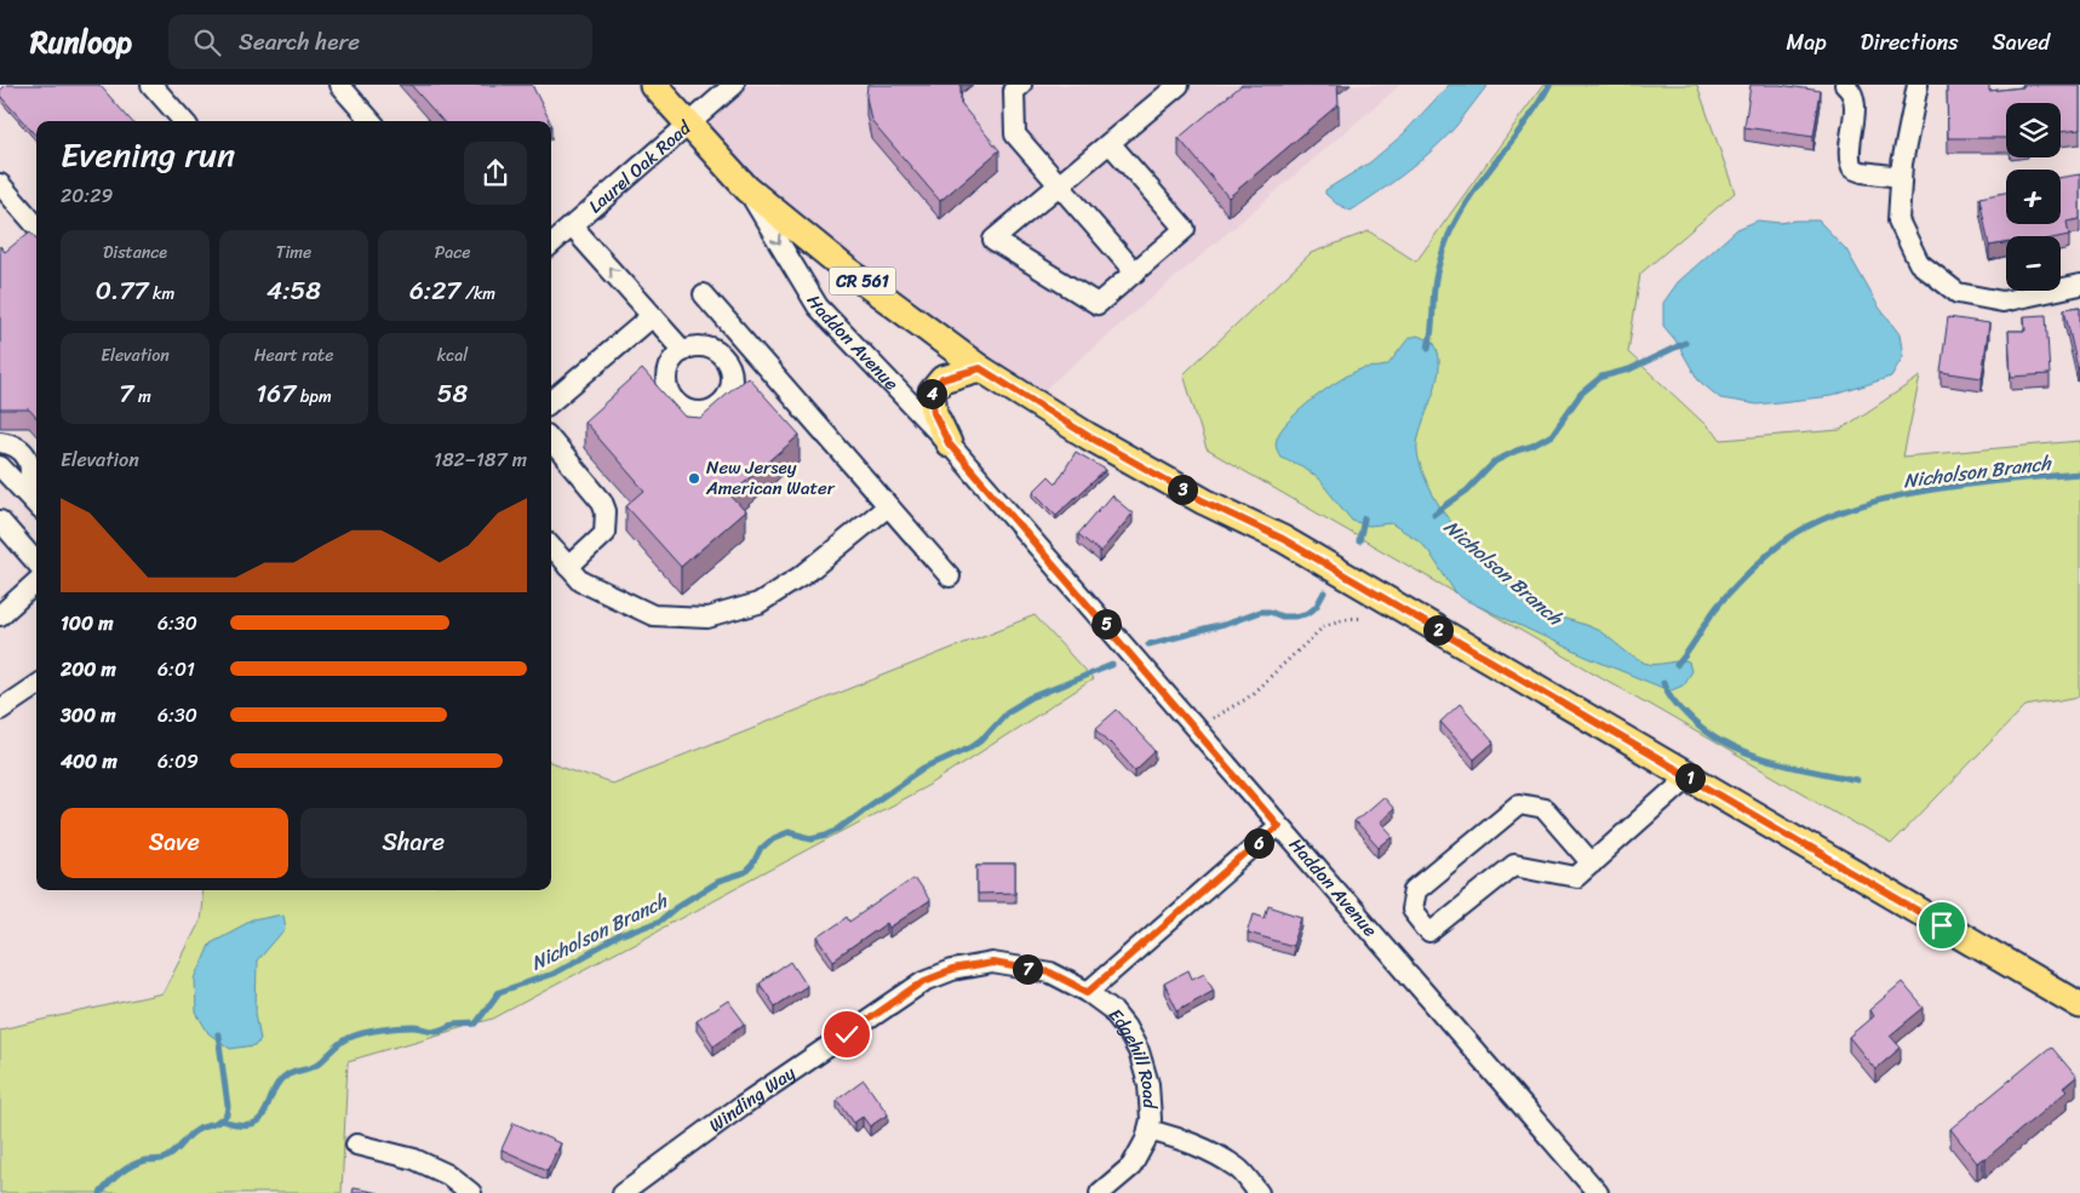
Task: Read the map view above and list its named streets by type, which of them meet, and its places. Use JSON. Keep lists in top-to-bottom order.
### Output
{
  "streets": {
    "main road": ["CR 561"],
    "street": [
      "Laurel Oak Road",
      "Haddon Avenue",
      "Edgehill Road",
      "Winding Way"
    ]
  },
  "crossings": [
    ["Laurel Oak Road", "CR 561"],
    ["CR 561", "Haddon Avenue"],
    ["Edgehill Road", "Winding Way"]
  ],
  "water": ["Nicholson Branch"],
  "places": ["New Jersey American Water"],
  "page": {
    "header": "Runloop",
    "search": "Search here",
    "nav": ["Map", "Directions", "Saved"],
    "map_buttons": ["+", "−"],
    "heading": ["Evening run", "20:29"],
    "stats": [
      ["Distance", "0.77 km"],
      ["Time", "4:58"],
      ["Pace", "6:27 /km"],
      ["Elevation", "7 m"],
      ["Heart rate", "167 bpm"],
      ["kcal", "58"]
    ],
    "pins": [
      "4",
      "3",
      "5",
      "2",
      "1",
      "6",
      "7"
    ],
    "chart": ["Elevation", "182–187 m"],
    "list": [
      {
        "name": "100 m",
        "note": "6:30"
      },
      {
        "name": "200 m",
        "note": "6:01"
      },
      {
        "name": "300 m",
        "note": "6:30"
      },
      {
        "name": "400 m",
        "note": "6:09"
      }
    ],
    "buttons": ["Save", "Share"]
  }
}
